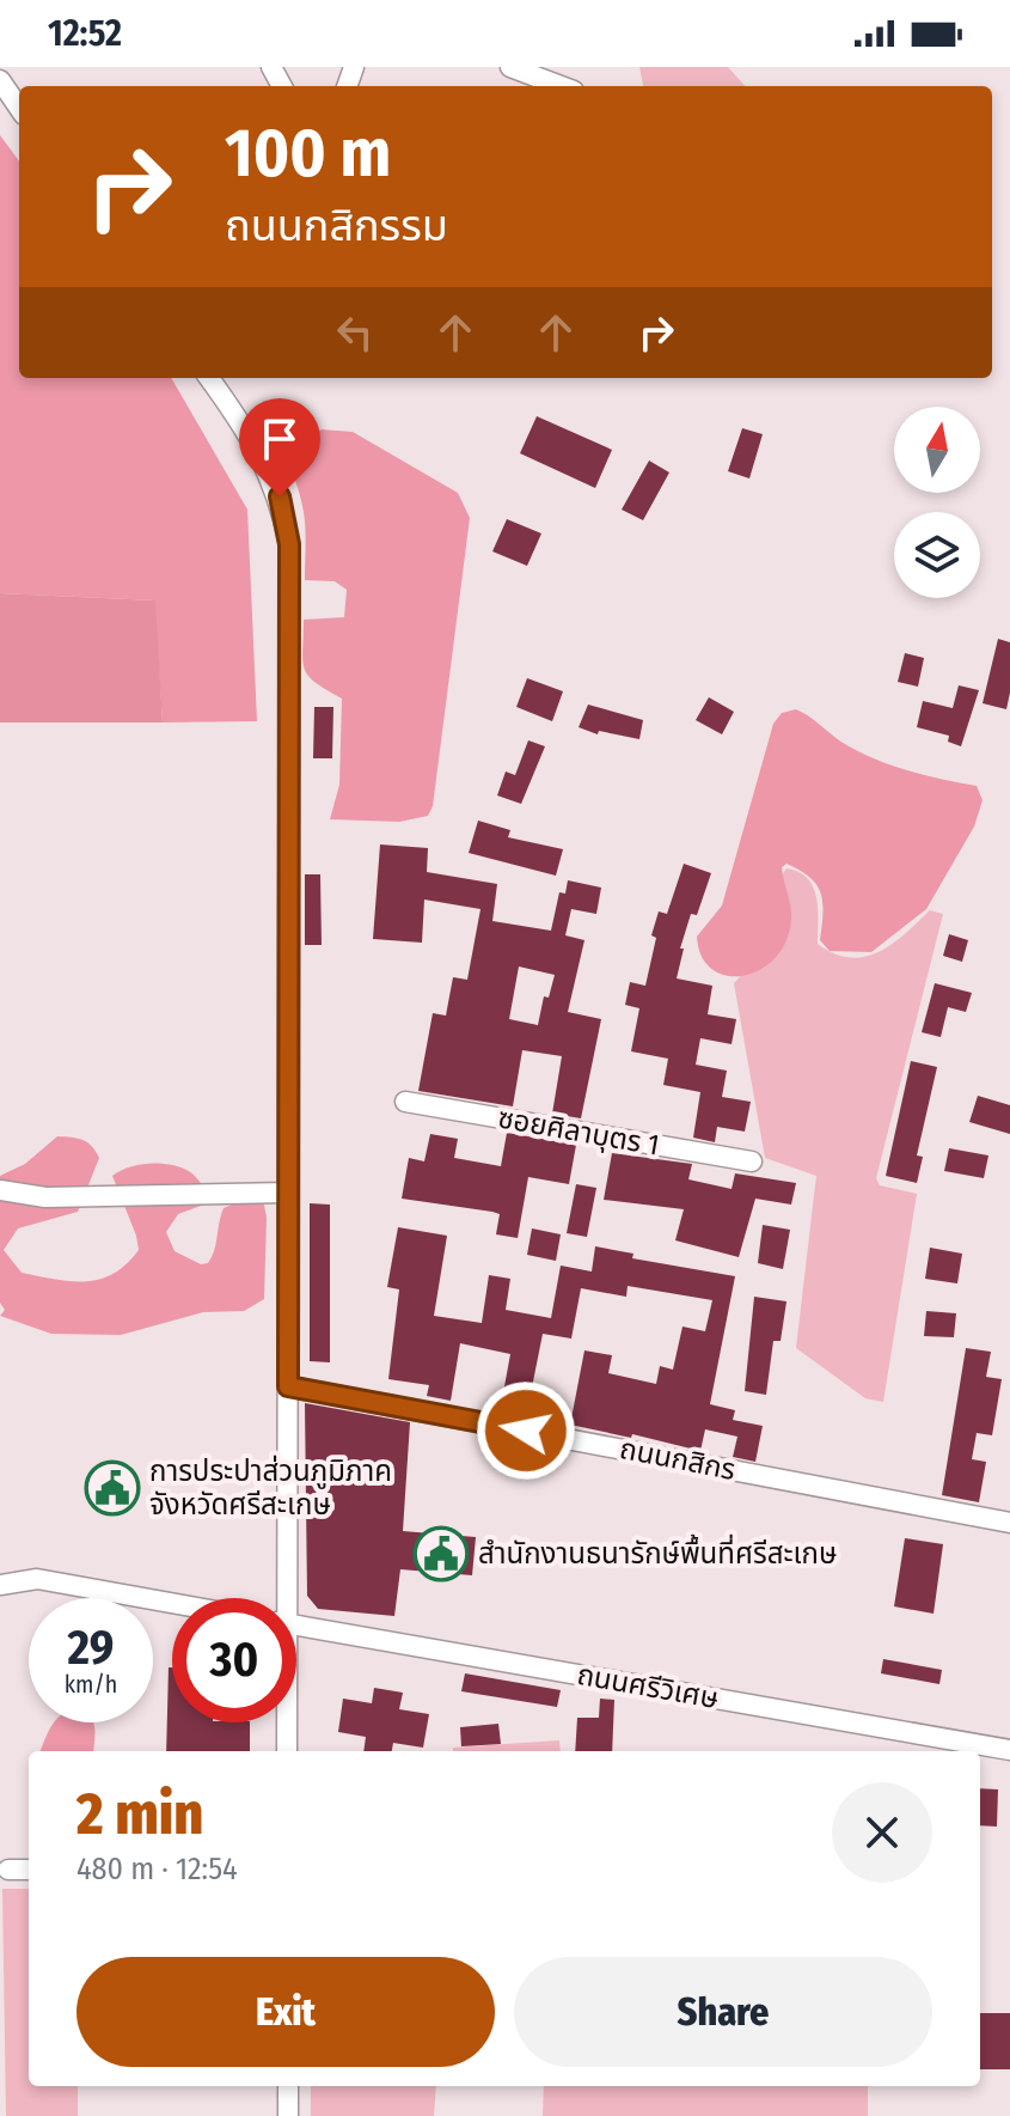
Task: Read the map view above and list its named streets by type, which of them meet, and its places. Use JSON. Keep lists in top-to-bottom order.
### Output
{
  "streets": {
    "street": ["ซอยศิลาบุตร 1", "ถนนกสิกร", "ถนนศรีวิเศษ"]
  },
  "places": {
    "public building": ["การประปาส่วนภูมิภาค จังหวัดศรีสะเกษ", "สำนักงานธนารักษ์พื้นที่ศรีสะเกษ"]
  },
  "north": "top",
  "page": {
    "status": "12:52",
    "turn": ["100 m", "ถนนกสิกรรม"],
    "speed": "29 km/h",
    "limit": "30",
    "heading": ["2 min", "480 m · 12:54"],
    "buttons": ["Exit", "Share"]
  }
}
